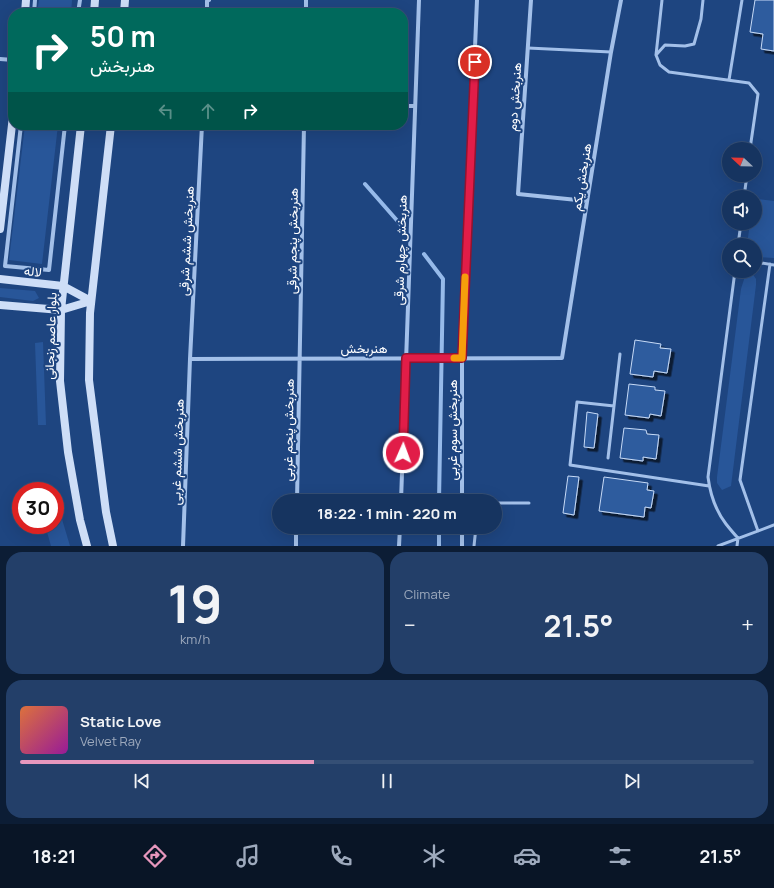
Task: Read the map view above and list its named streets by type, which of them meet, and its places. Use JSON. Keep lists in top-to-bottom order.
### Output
{
  "streets": {
    "main road": ["لاله", "بلوار عاصم زنجانی"],
    "street": [
      "هنربخش دوم",
      "هنربخش یکم",
      "هنربخش ششم شرقی",
      "هنربخش پنجم شرقی",
      "هنربخش چهارم شرقی",
      "هنربخش",
      "هنربخش پنجم غربی",
      "هنربخش سوم غربی",
      "هنربخش ششم غربی"
    ]
  },
  "crossings": [
    ["هنربخش دوم", "هنربخش یکم"],
    ["هنربخش یکم", "هنربخش"],
    ["هنربخش ششم شرقی", "هنربخش"],
    ["هنربخش ششم شرقی", "هنربخش ششم غربی"],
    ["هنربخش پنجم شرقی", "هنربخش"],
    ["هنربخش پنجم شرقی", "هنربخش پنجم غربی"],
    ["هنربخش چهارم شرقی", "هنربخش"],
    ["لاله", "بلوار عاصم زنجانی"],
    ["هنربخش", "هنربخش پنجم غربی"],
    ["هنربخش", "هنربخش سوم غربی"],
    ["هنربخش", "هنربخش ششم غربی"]
  ],
  "north": "left",
  "page": {
    "turn": ["50 m", "هنربخش"],
    "limit": "30",
    "trip": "18:22 · 1 min · 220 m",
    "tile": [
      ["19", "km/h"],
      "Climate"
    ],
    "heat": ["−", "21.5°", "+"],
    "song": ["Static Love", "Velvet Ray"],
    "tabs": ["18:21", "21.5°"]
  }
}
